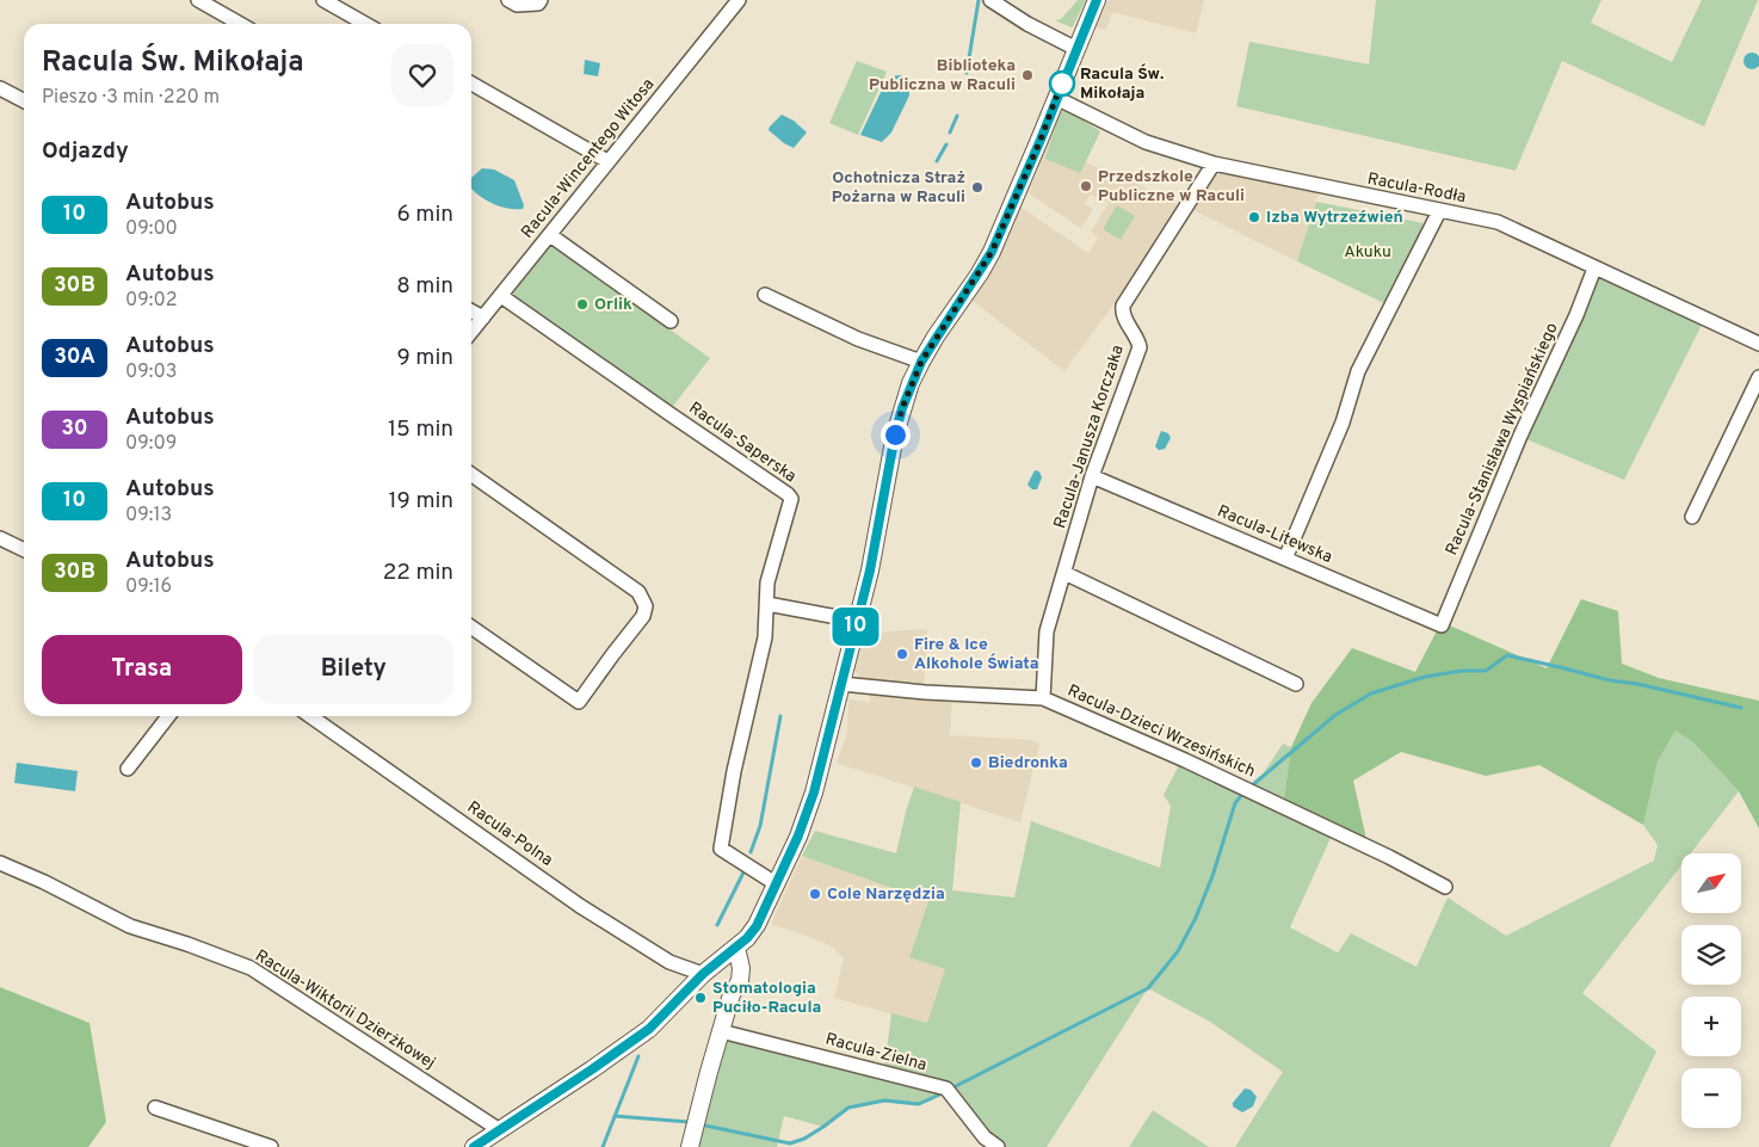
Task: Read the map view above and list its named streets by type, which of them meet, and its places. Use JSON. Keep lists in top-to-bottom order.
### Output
{
  "streets": {
    "street": [
      "Racula-Wincentego Witosa",
      "Racula-Rodła",
      "Racula-Janusza Korczaka",
      "Racula-Stanisława Wyspiańskiego",
      "Racula-Saperska",
      "Racula-Litewska",
      "Racula-Dzieci Wrzesińskich",
      "Racula-Polna",
      "Racula-Wiktorii Dzierżkowej",
      "Racula-Zielna"
    ]
  },
  "crossings": [
    ["Racula-Wincentego Witosa", "Racula-Saperska"],
    ["Racula-Rodła", "Racula-Janusza Korczaka"],
    ["Racula-Rodła", "Racula-Stanisława Wyspiańskiego"],
    ["Racula-Janusza Korczaka", "Racula-Litewska"],
    ["Racula-Janusza Korczaka", "Racula-Dzieci Wrzesińskich"],
    ["Racula-Stanisława Wyspiańskiego", "Racula-Litewska"]
  ],
  "parks": ["Akuku"],
  "places": [
    "Biblioteka Publiczna w Raculi",
    "Racula Św. Mikołaja",
    "Przedszkole Publiczne w Raculi",
    "Ochotnicza Straż Pożarna w Raculi",
    "Izba Wytrzeźwień",
    "Orlik",
    "Fire & Ice Alkohole Świata",
    "Biedronka",
    "Cole Narzędzia",
    "Stomatologia Puciło-Racula"
  ],
  "lines": ["bus line 10"],
  "north": "top right",
  "page": {
    "on_map": "10",
    "heading": [
      ["Racula Św. Mikołaja", "Pieszo · 3 min · 220 m"],
      "Odjazdy"
    ],
    "list": [
      {
        "mark": "10",
        "name": "Autobus",
        "note": "09:00",
        "value": "6 min"
      },
      {
        "mark": "30B",
        "name": "Autobus",
        "note": "09:02",
        "value": "8 min"
      },
      {
        "mark": "30A",
        "name": "Autobus",
        "note": "09:03",
        "value": "9 min"
      },
      {
        "mark": "30",
        "name": "Autobus",
        "note": "09:09",
        "value": "15 min"
      },
      {
        "mark": "10",
        "name": "Autobus",
        "note": "09:13",
        "value": "19 min"
      },
      {
        "mark": "30B",
        "name": "Autobus",
        "note": "09:16",
        "value": "22 min"
      }
    ],
    "buttons": ["Trasa", "Bilety"],
    "map_buttons": ["+", "−"]
  }
}
